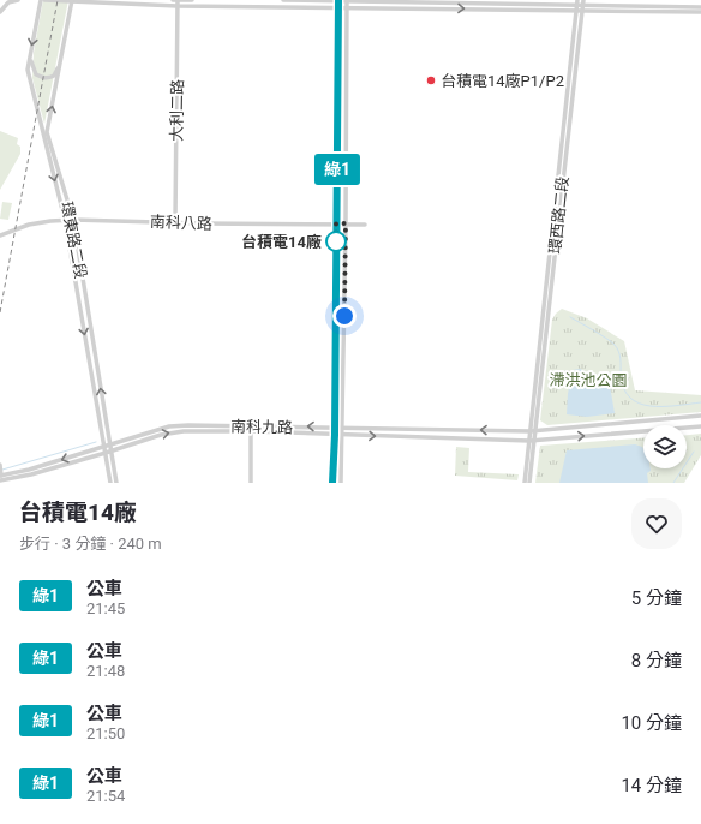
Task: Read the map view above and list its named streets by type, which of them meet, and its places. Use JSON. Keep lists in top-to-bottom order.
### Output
{
  "streets": {
    "street": [
      "大利二路",
      "環西路二段",
      "南科八路",
      "環東路二段",
      "南科九路"
    ]
  },
  "crossings": [
    ["大利二路", "南科八路"],
    ["環西路二段", "南科九路"],
    ["南科八路", "環東路二段"],
    ["環東路二段", "南科九路"]
  ],
  "parks": ["滯洪池公園"],
  "places": ["台積電14廠P1/P2", "台積電14廠"],
  "lines": ["bus line 綠1"],
  "page": {
    "on_map": "綠1",
    "heading": ["台積電14廠", "步行 · 3 分鐘 · 240 m"],
    "list": [
      {
        "mark": "綠1",
        "name": "公車",
        "note": "21:45",
        "value": "5 分鐘"
      },
      {
        "mark": "綠1",
        "name": "公車",
        "note": "21:48",
        "value": "8 分鐘"
      },
      {
        "mark": "綠1",
        "name": "公車",
        "note": "21:50",
        "value": "10 分鐘"
      },
      {
        "mark": "綠1",
        "name": "公車",
        "note": "21:54",
        "value": "14 分鐘"
      }
    ]
  }
}
